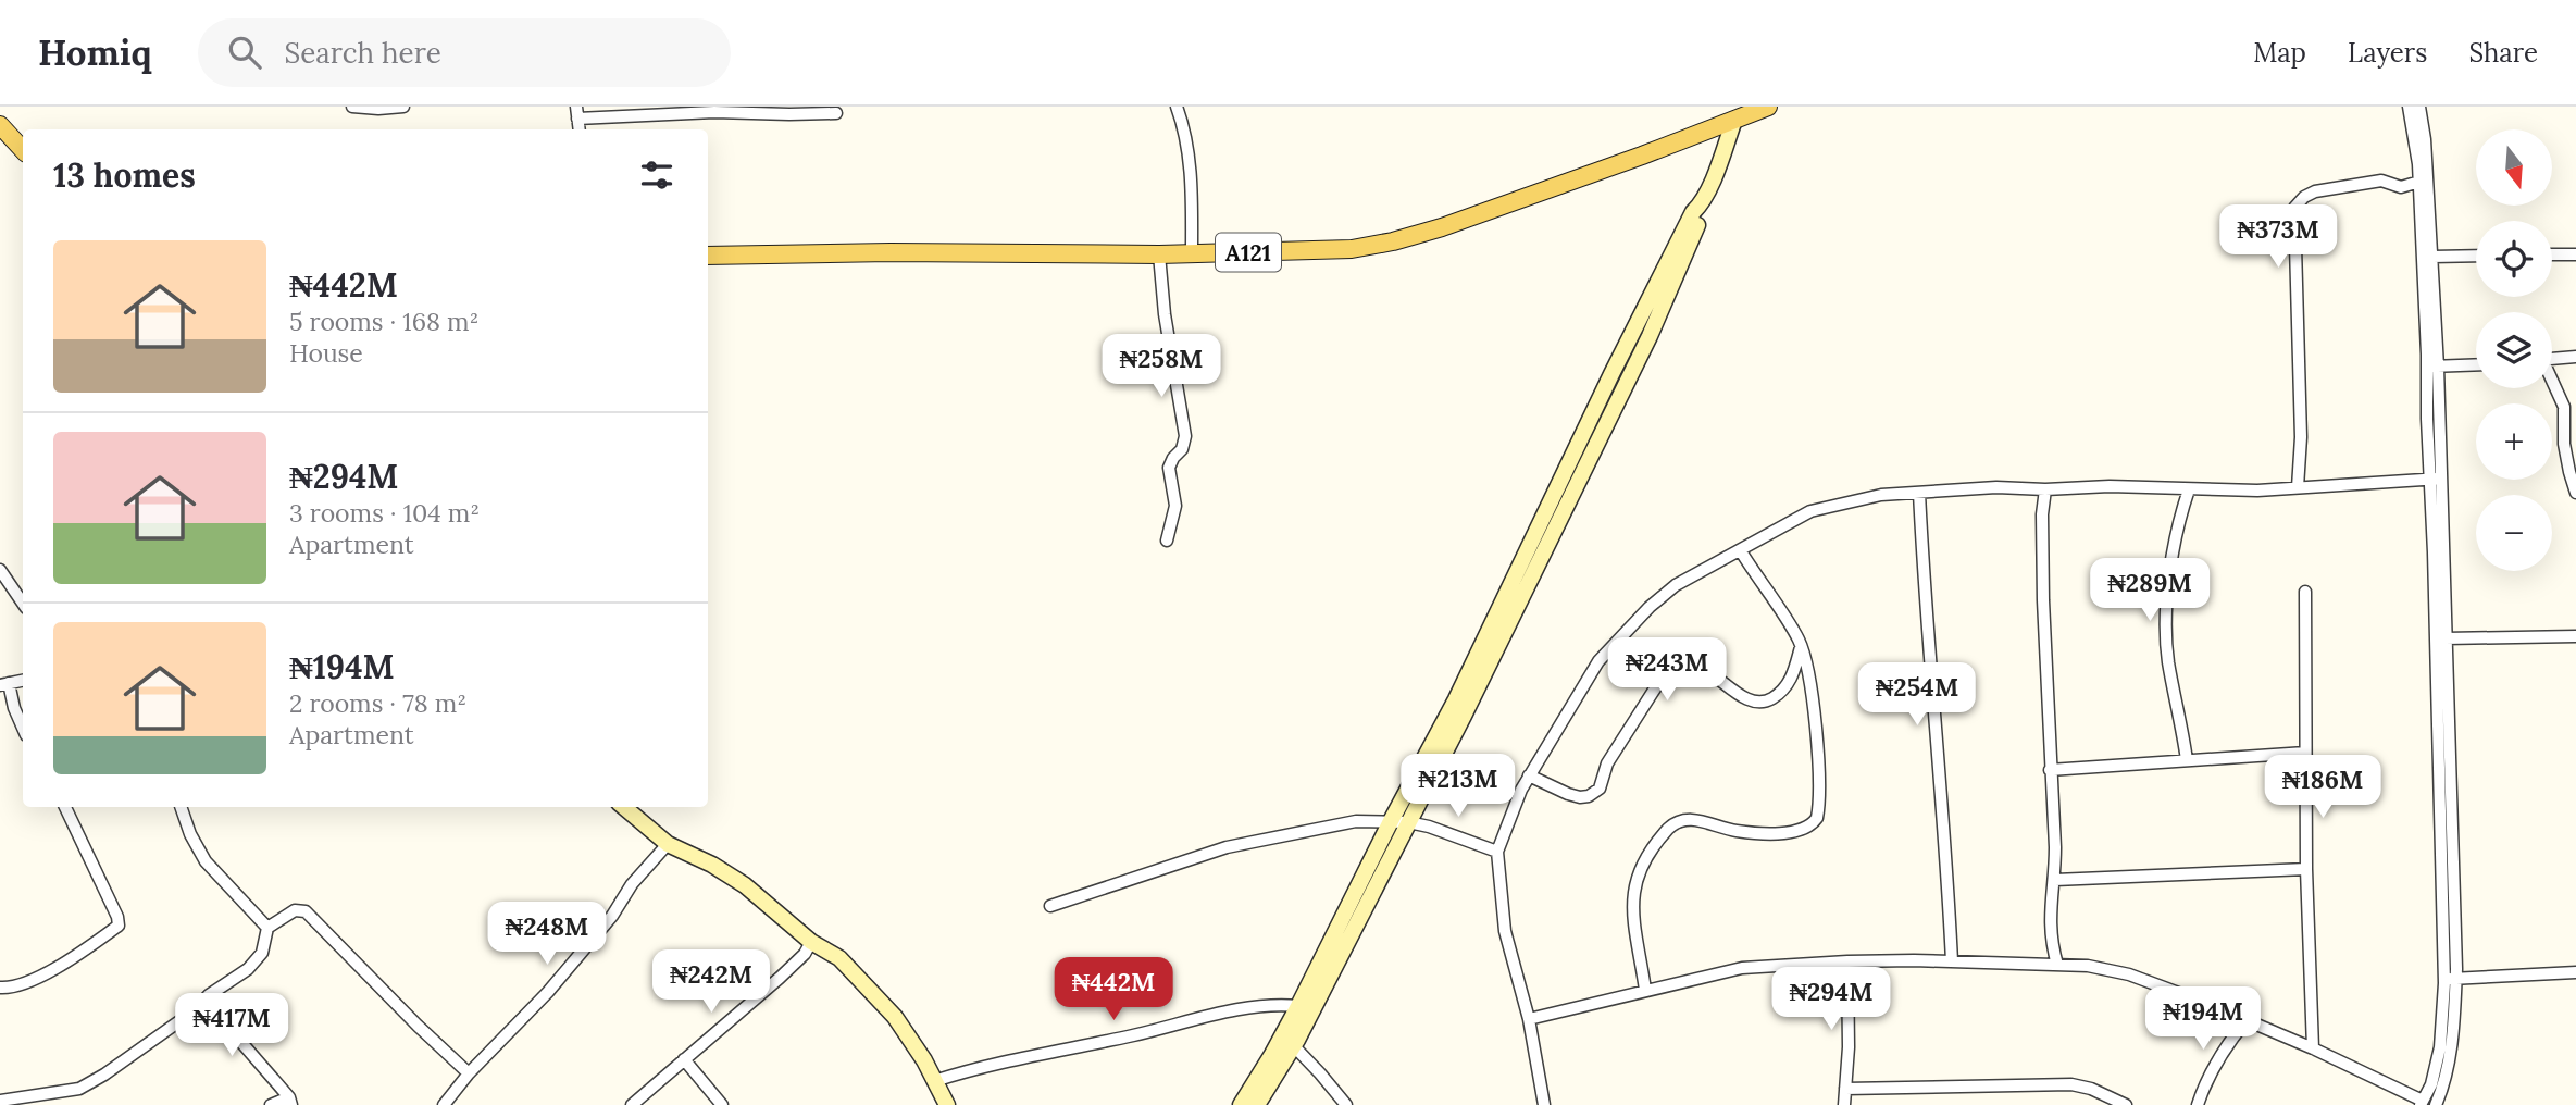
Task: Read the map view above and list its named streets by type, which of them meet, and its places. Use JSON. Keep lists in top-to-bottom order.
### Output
{
  "streets": {
    "main road": ["A121"]
  },
  "north": "bottom",
  "page": {
    "header": "Homiq",
    "search": "Search here",
    "nav": ["Map", "Layers", "Share"],
    "map_buttons": ["+", "−"],
    "heading": "13 homes",
    "price": [
      "₦373M",
      "₦258M",
      "₦289M",
      "₦243M",
      "₦254M",
      "₦213M",
      "₦186M",
      "₦248M",
      "₦242M",
      "₦442M",
      "₦294M",
      "₦194M",
      "₦417M"
    ],
    "list": [
      {
        "name": "₦442M",
        "note": "5 rooms · 168 m² · House"
      },
      {
        "name": "₦294M",
        "note": "3 rooms · 104 m² · Apartment"
      },
      {
        "name": "₦194M",
        "note": "2 rooms · 78 m² · Apartment"
      }
    ]
  }
}
